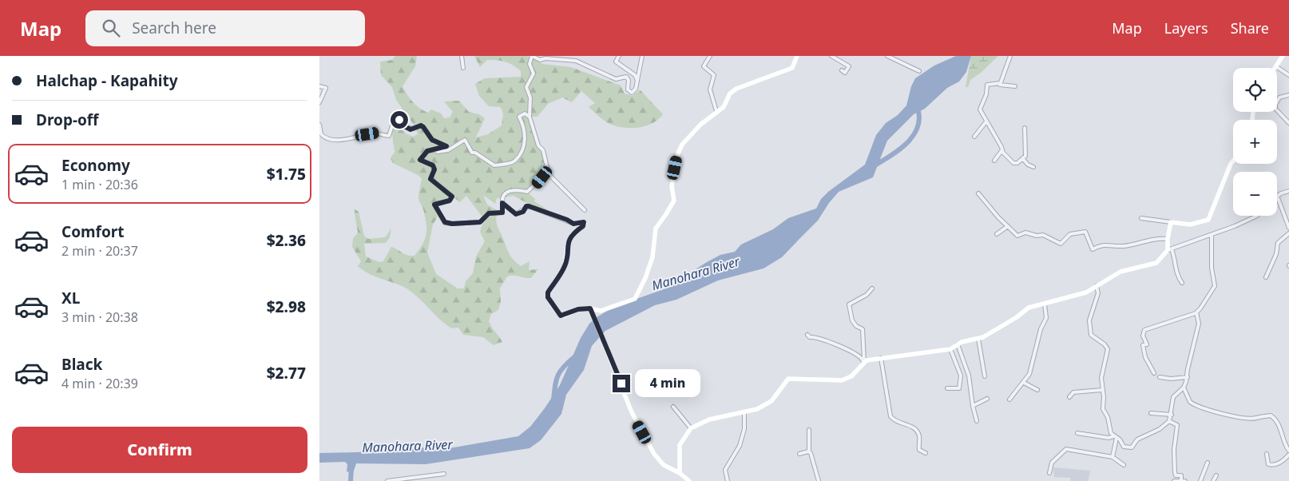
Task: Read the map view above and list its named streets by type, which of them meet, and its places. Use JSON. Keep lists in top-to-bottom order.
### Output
{
  "water": ["Manohara River"],
  "page": {
    "header": "Map",
    "search": "Search here",
    "nav": ["Map", "Layers", "Share"],
    "banner": ["Halchap - Kapahity", "Drop-off"],
    "map_buttons": ["+", "−"],
    "list": [
      {
        "name": "Economy",
        "note": "1 min · 20:36",
        "value": "$1.75"
      },
      {
        "name": "Comfort",
        "note": "2 min · 20:37",
        "value": "$2.36"
      },
      {
        "name": "XL",
        "note": "3 min · 20:38",
        "value": "$2.98"
      },
      {
        "name": "Black",
        "note": "4 min · 20:39",
        "value": "$2.77"
      }
    ],
    "bubble": "4 min",
    "buttons": "Confirm"
  }
}
